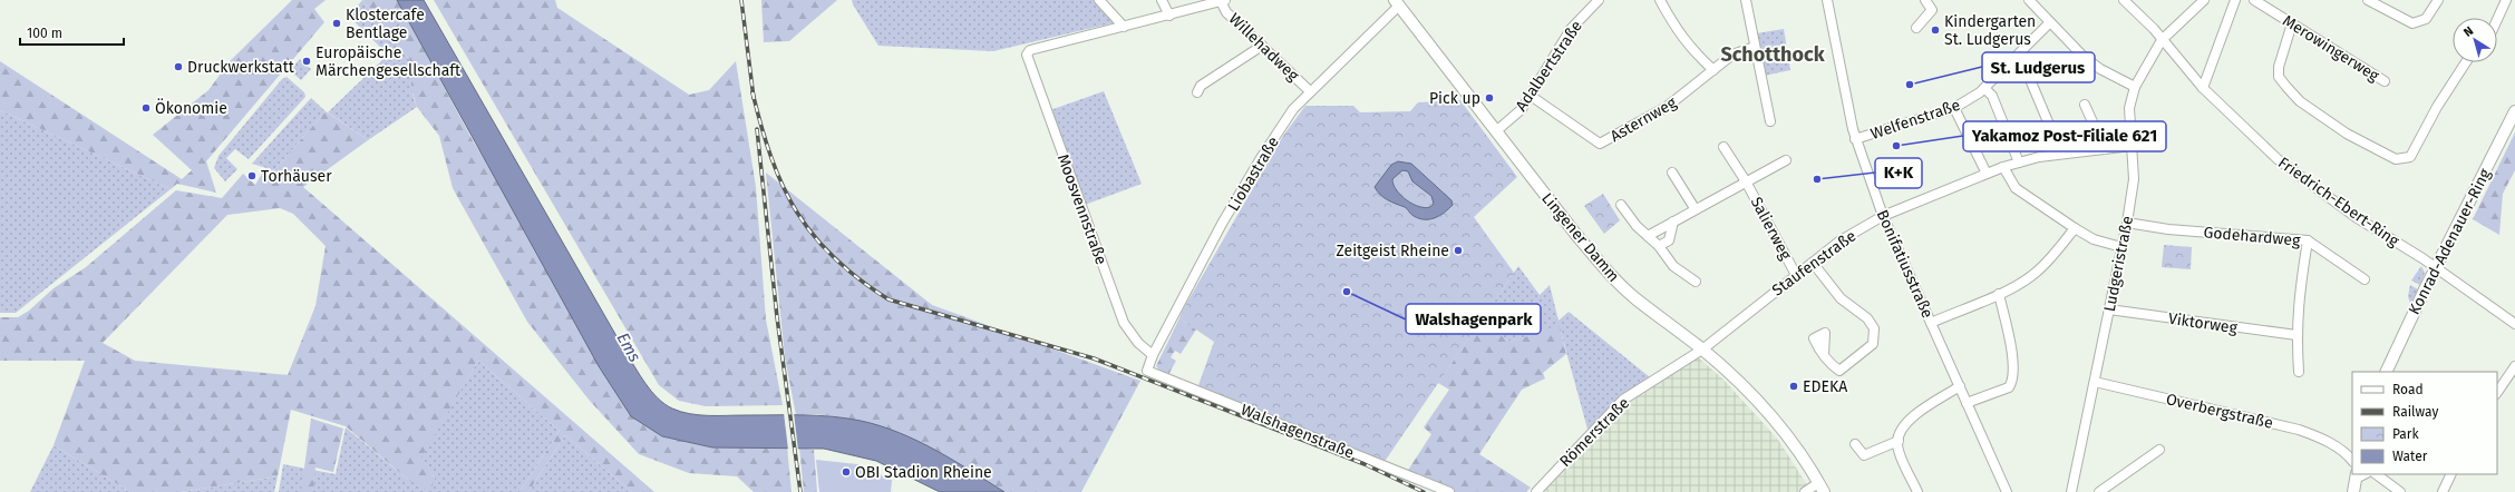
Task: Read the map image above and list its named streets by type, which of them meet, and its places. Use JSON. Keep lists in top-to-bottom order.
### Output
{
  "streets": {
    "main road": ["Lingener Damm", "Konrad-Adenauer-Ring"],
    "street": [
      "Willehadweg",
      "Merowingerweg",
      "Adalbertstraße",
      "Asternweg",
      "Welfenstraße",
      "Liobastraße",
      "Friedrich-Ebert-Ring",
      "Moosvennstraße",
      "Salierweg",
      "Godehardweg",
      "Staufenstraße",
      "Bonifatiusstraße",
      "Ludgeristraße",
      "Viktorweg",
      "Overbergstraße",
      "Walshagenstraße",
      "Römerstraße"
    ]
  },
  "crossings": [
    ["Willehadweg", "Liobastraße"],
    ["Adalbertstraße", "Asternweg"],
    ["Adalbertstraße", "Lingener Damm"],
    ["Welfenstraße", "Bonifatiusstraße"],
    ["Liobastraße", "Moosvennstraße"],
    ["Liobastraße", "Lingener Damm"],
    ["Liobastraße", "Walshagenstraße"],
    ["Friedrich-Ebert-Ring", "Konrad-Adenauer-Ring"],
    ["Friedrich-Ebert-Ring", "Ludgeristraße"],
    ["Salierweg", "Staufenstraße"],
    ["Godehardweg", "Ludgeristraße"],
    ["Lingener Damm", "Staufenstraße"],
    ["Lingener Damm", "Römerstraße"],
    ["Staufenstraße", "Bonifatiusstraße"],
    ["Staufenstraße", "Ludgeristraße"],
    ["Staufenstraße", "Römerstraße"],
    ["Ludgeristraße", "Viktorweg"],
    ["Ludgeristraße", "Overbergstraße"]
  ],
  "districts": ["Schotthock"],
  "water": ["Ems"],
  "places": [
    "Klostercafe Bentlage",
    "Kindergarten St. Ludgerus",
    "Europäische Märchengesellschaft",
    "Druckwerkstatt",
    "St. Ludgerus",
    "Pick up",
    "Ökonomie",
    "Yakamoz Post-Filiale 621",
    "Torhäuser",
    "K+K",
    "Zeitgeist Rheine",
    "Walshagenpark",
    "EDEKA",
    "OBI Stadion Rheine"
  ],
  "legend": [
    "Road",
    "Railway",
    "Park",
    "Water"
  ],
  "scale_bar": "100 m",
  "north": "top left"
}
